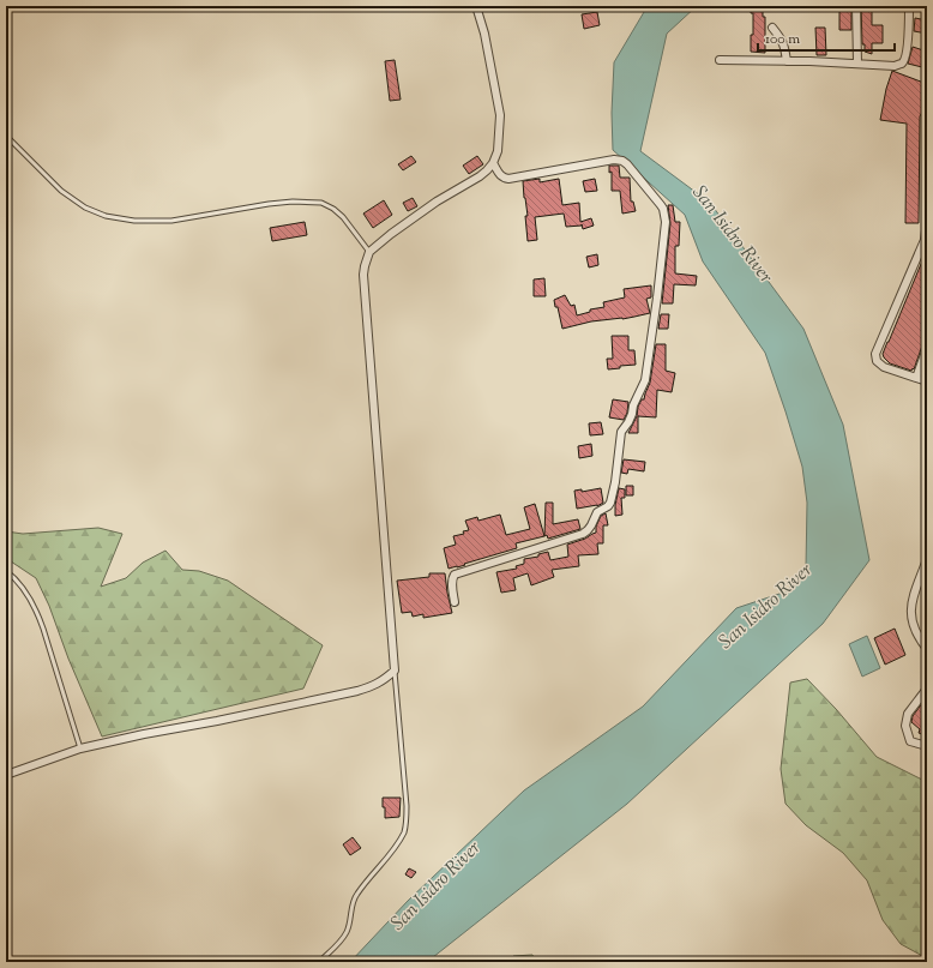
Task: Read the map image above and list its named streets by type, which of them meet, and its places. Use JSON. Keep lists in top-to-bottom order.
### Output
{
  "water": ["San Isidro River"],
  "scale_bar": "100 m"
}
